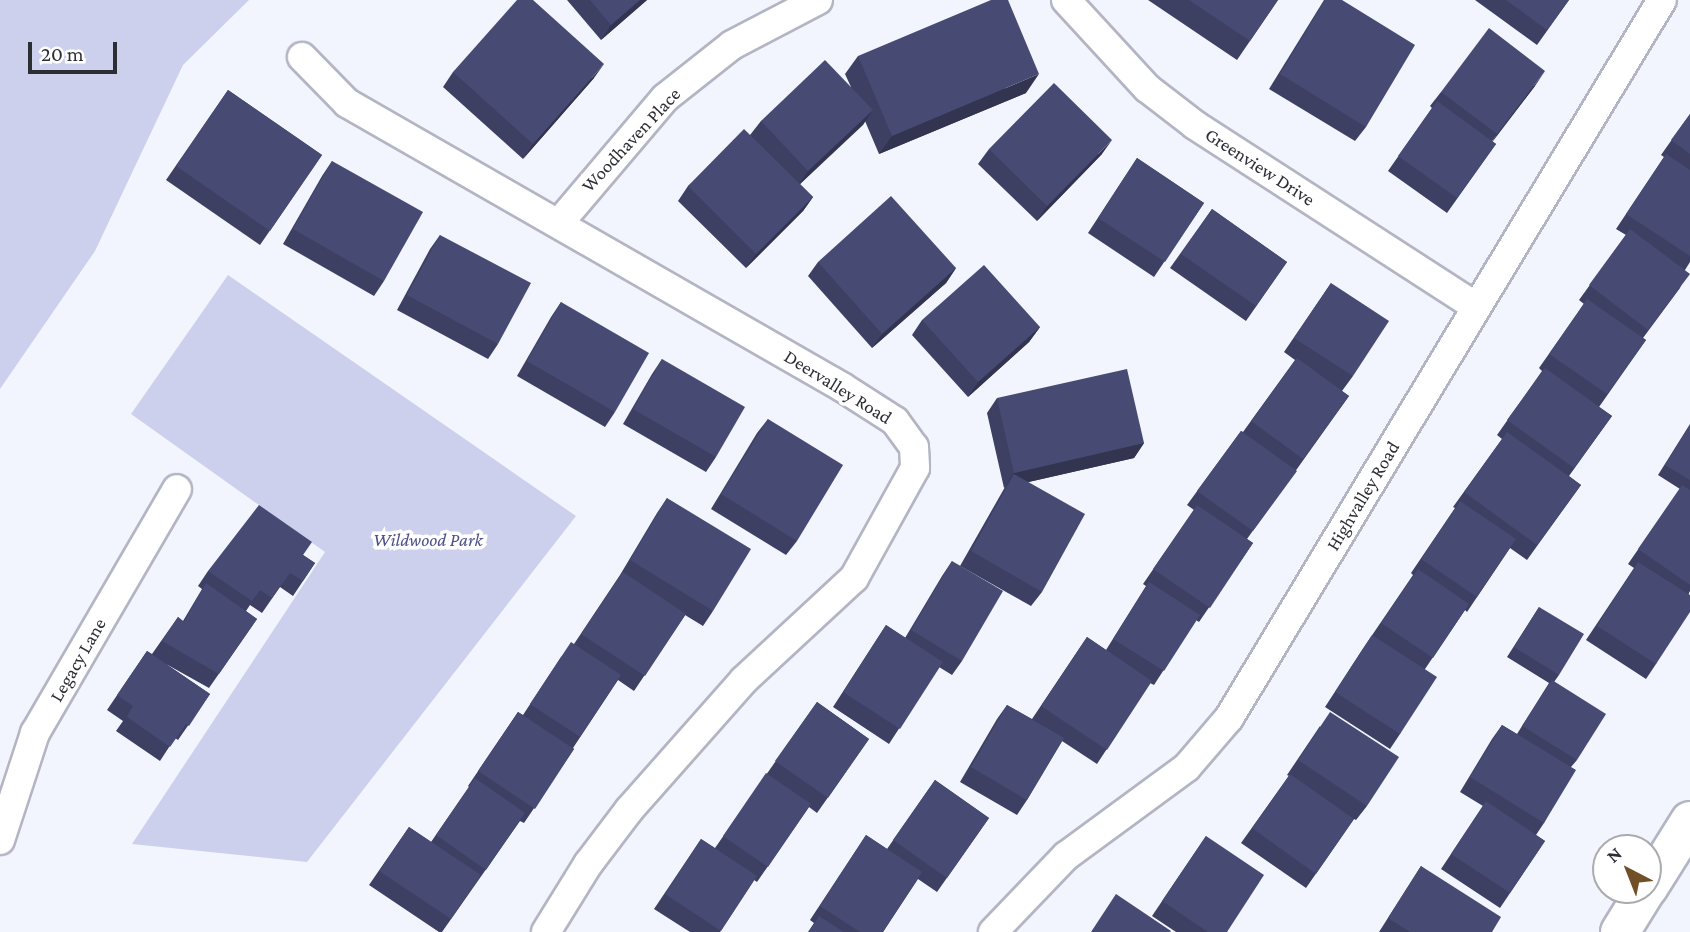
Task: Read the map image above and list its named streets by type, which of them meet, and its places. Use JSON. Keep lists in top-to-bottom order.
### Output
{
  "streets": {
    "street": [
      "Woodhaven Place",
      "Greenview Drive",
      "Deervalley Road",
      "Highvalley Road",
      "Legacy Lane"
    ]
  },
  "crossings": [
    ["Woodhaven Place", "Deervalley Road"],
    ["Greenview Drive", "Highvalley Road"]
  ],
  "parks": ["Wildwood Park"],
  "scale_bar": "20 m",
  "north": "top left"
}
